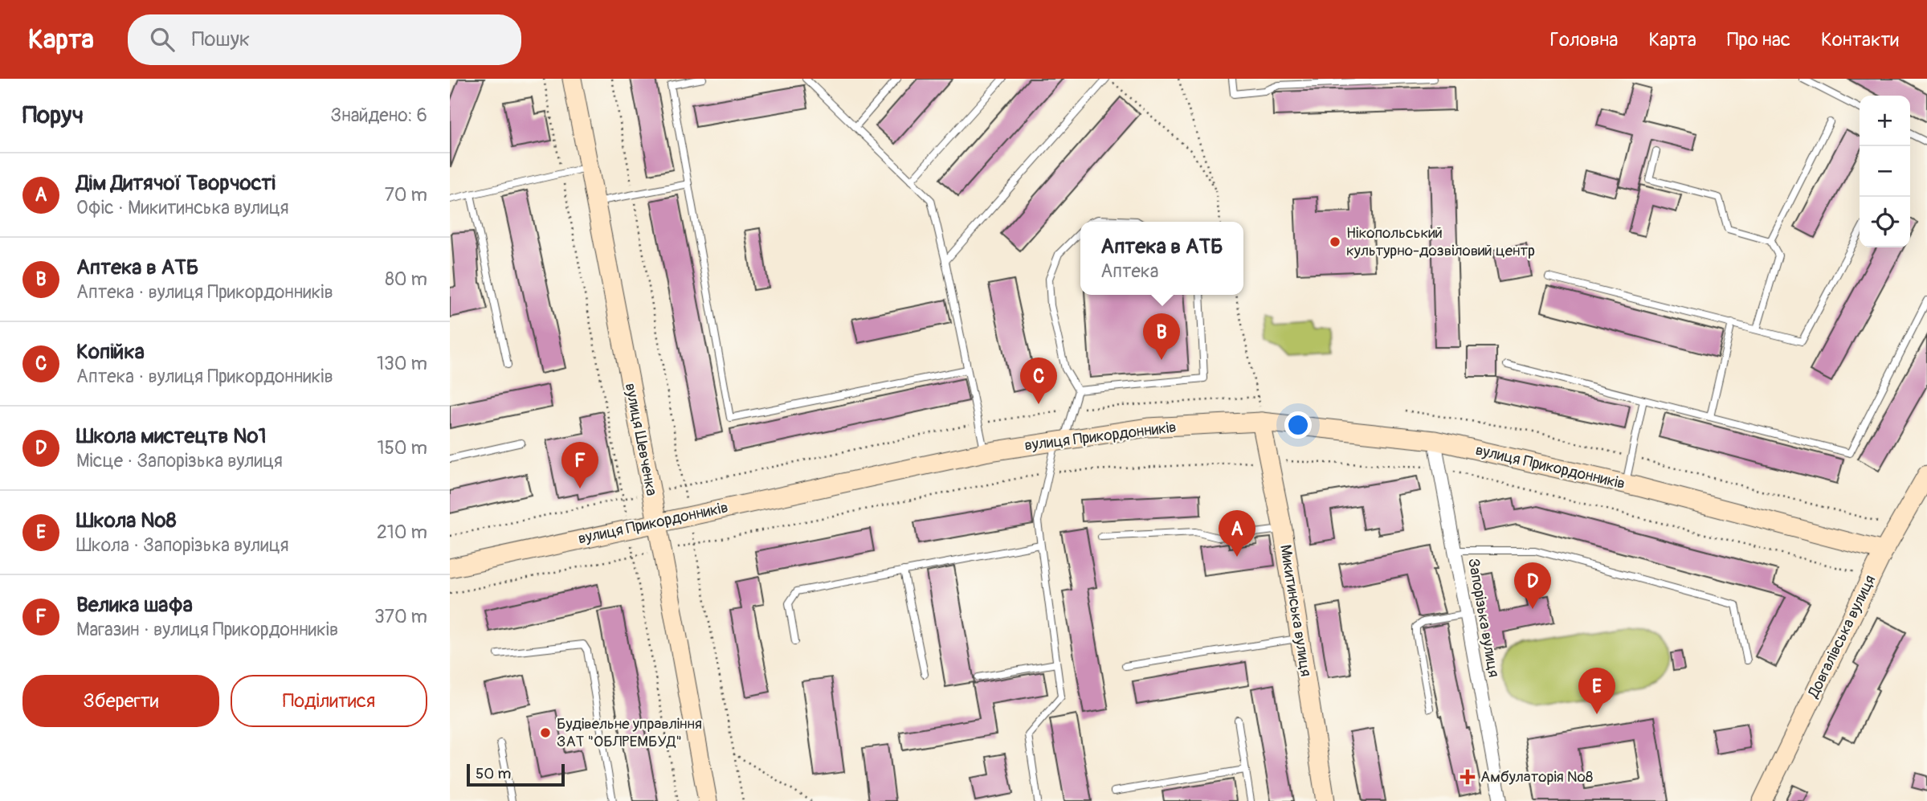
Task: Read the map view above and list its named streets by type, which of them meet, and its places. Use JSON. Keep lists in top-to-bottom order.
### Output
{
  "streets": {
    "main road": [
      "вулиця Прикордонників",
      "вулиця Шевченка",
      "Микитинська вулиця",
      "Довгалівська вулиця"
    ],
    "street": ["Запорізька вулиця"]
  },
  "crossings": [
    ["вулиця Прикордонників", "вулиця Шевченка"],
    ["вулиця Прикордонників", "Микитинська вулиця"],
    ["вулиця Прикордонників", "Запорізька вулиця"],
    ["вулиця Прикордонників", "Довгалівська вулиця"]
  ],
  "places": {
    "other": ["Нікопольський культурно-дозвіловий центр", "Будівельне управління ЗАТ \"ОБЛРЕМБУД\""],
    "health": ["Амбулаторія №8"]
  },
  "scale_bar": "50 m",
  "page": {
    "header": "Карта",
    "search": "Пошук",
    "nav": [
      "Головна",
      "Карта",
      "Про нас",
      "Контакти"
    ],
    "heading": ["Поруч", "Знайдено: 6"],
    "map_buttons": ["+", "−"],
    "list": [
      {
        "mark": "A",
        "name": "Дім Дитячої Творчості",
        "note": "Офіс · Микитинська вулиця",
        "value": "70 m"
      },
      {
        "mark": "B",
        "name": "Аптека в АТБ",
        "note": "Аптека · вулиця Прикордонників",
        "value": "80 m"
      },
      {
        "mark": "C",
        "name": "Копійка",
        "note": "Аптека · вулиця Прикордонників",
        "value": "130 m"
      },
      {
        "mark": "D",
        "name": "Школа мистецтв №1",
        "note": "Місце · Запорізька вулиця",
        "value": "150 m"
      },
      {
        "mark": "E",
        "name": "Школа №8",
        "note": "Школа · Запорізька вулиця",
        "value": "210 m"
      },
      {
        "mark": "F",
        "name": "Велика шафа",
        "note": "Магазин · вулиця Прикордонників",
        "value": "370 m"
      }
    ],
    "popup": ["Аптека в АТБ", "Аптека"],
    "pins": [
      "B",
      "C",
      "F",
      "A",
      "D",
      "E"
    ],
    "buttons": ["Зберегти", "Поділитися"],
    "scale": "50 m"
  }
}
